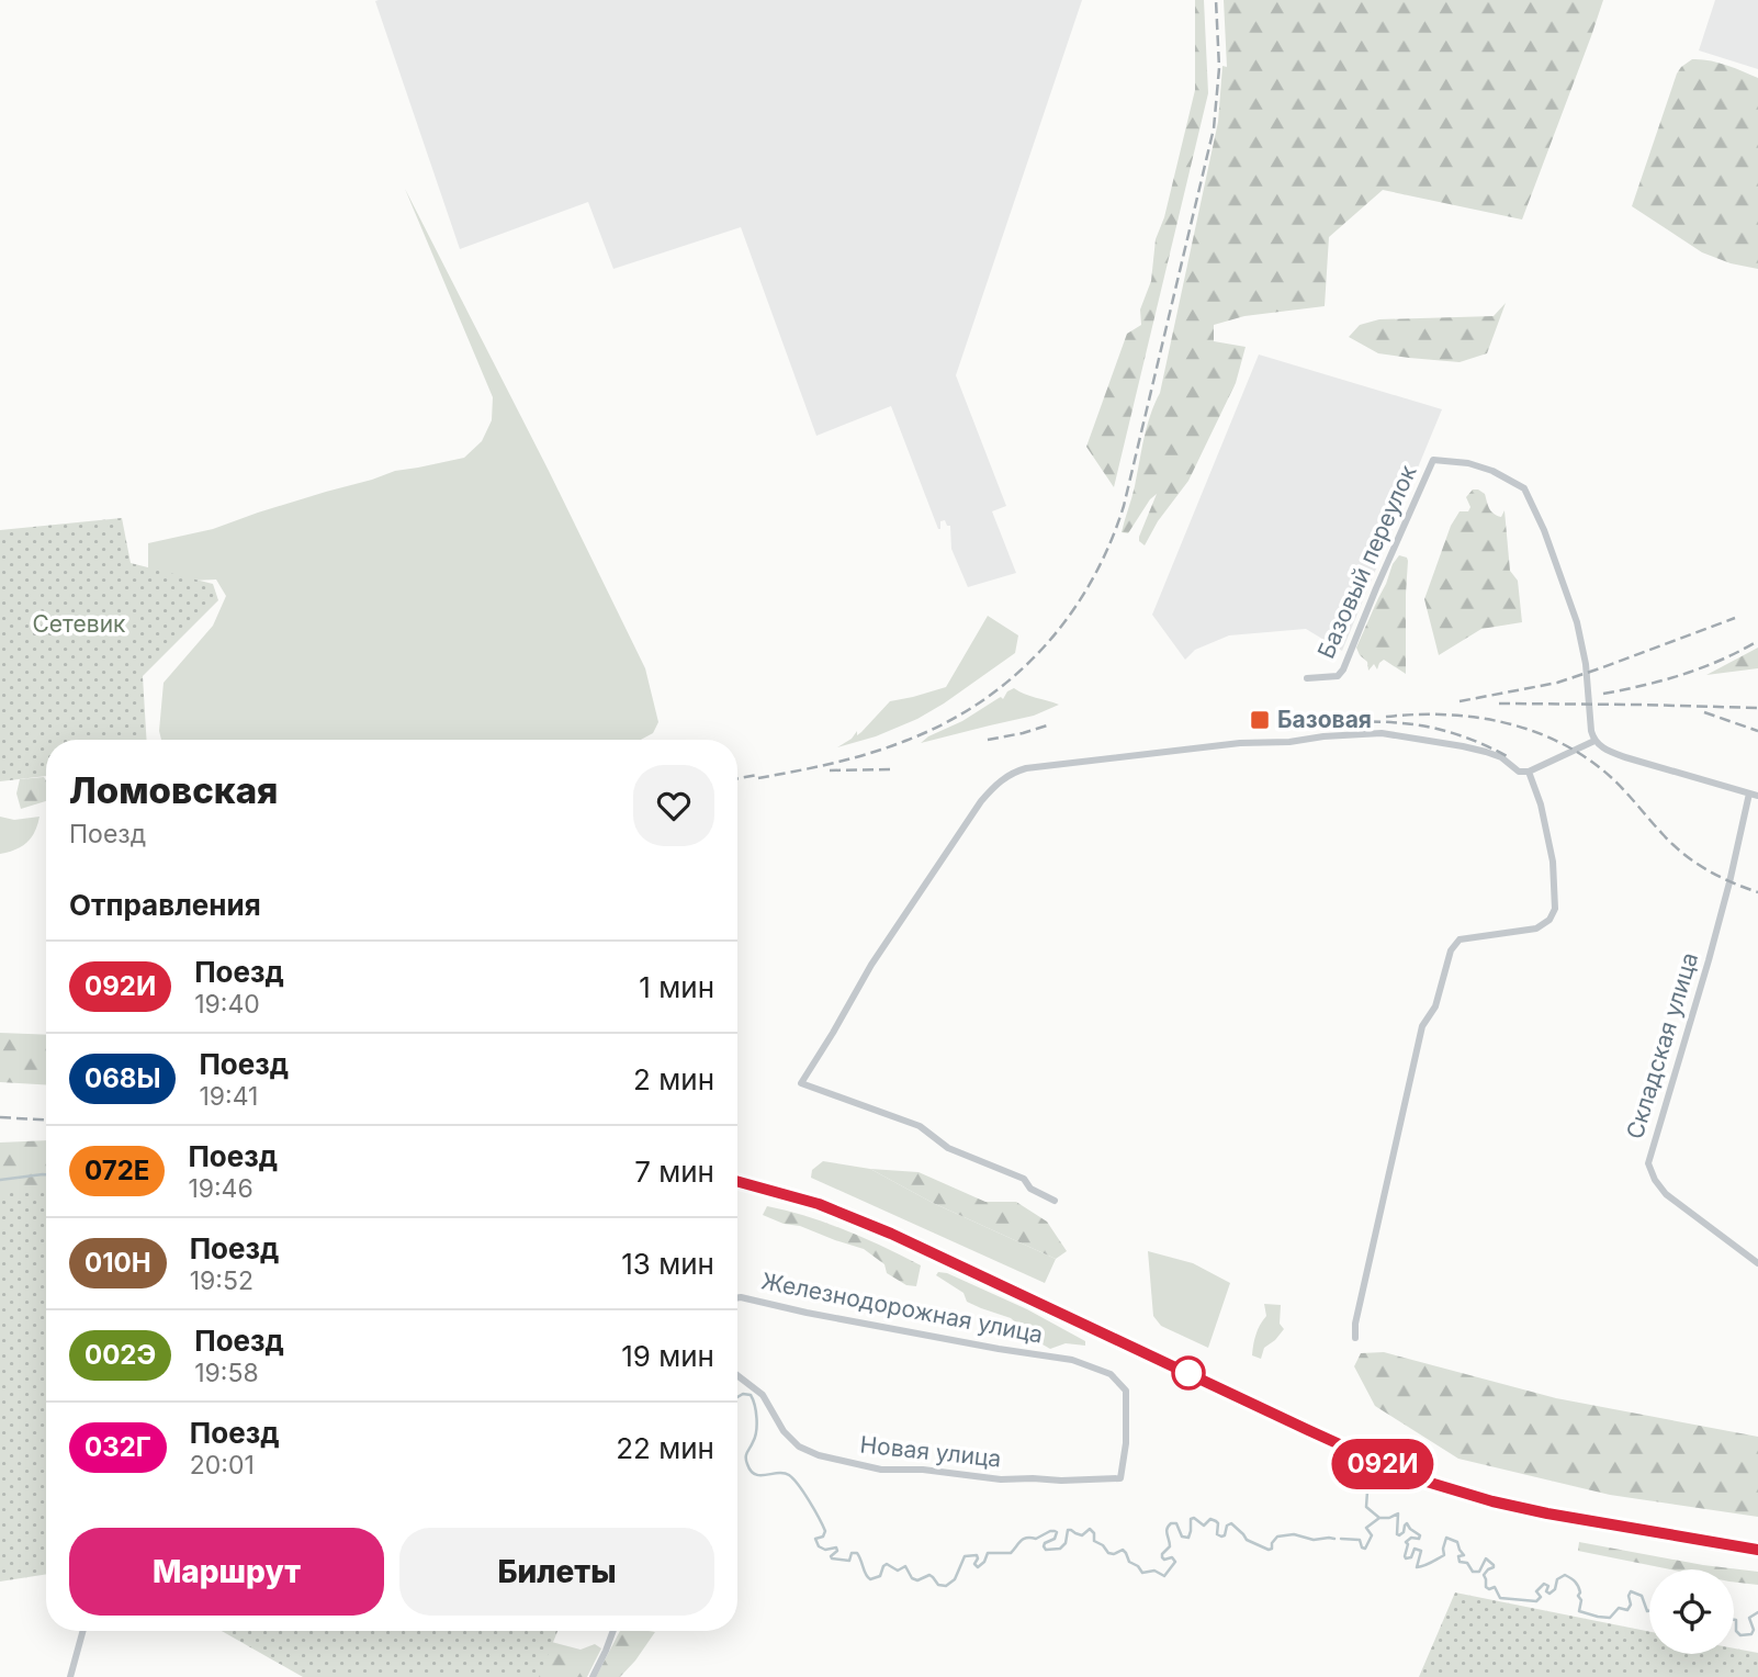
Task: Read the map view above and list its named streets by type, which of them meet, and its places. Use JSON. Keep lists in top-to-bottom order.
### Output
{
  "streets": {
    "street": [
      "Базовый переулок",
      "Складская улица",
      "Железнодорожная улица",
      "Новая улица"
    ]
  },
  "crossings": [
    ["Железнодорожная улица", "Новая улица"]
  ],
  "parks": ["Сетевик"],
  "places": {
    "transit": ["Базовая"]
  },
  "page": {
    "on_map": "092И",
    "heading": [
      ["Ломовская", "Поезд"],
      "Отправления"
    ],
    "list": [
      {
        "mark": "092И",
        "name": "Поезд",
        "note": "19:40",
        "value": "1 мин"
      },
      {
        "mark": "068Ы",
        "name": "Поезд",
        "note": "19:41",
        "value": "2 мин"
      },
      {
        "mark": "072Е",
        "name": "Поезд",
        "note": "19:46",
        "value": "7 мин"
      },
      {
        "mark": "010Н",
        "name": "Поезд",
        "note": "19:52",
        "value": "13 мин"
      },
      {
        "mark": "002Э",
        "name": "Поезд",
        "note": "19:58",
        "value": "19 мин"
      },
      {
        "mark": "032Г",
        "name": "Поезд",
        "note": "20:01",
        "value": "22 мин"
      }
    ],
    "buttons": ["Маршрут", "Билеты"]
  }
}
